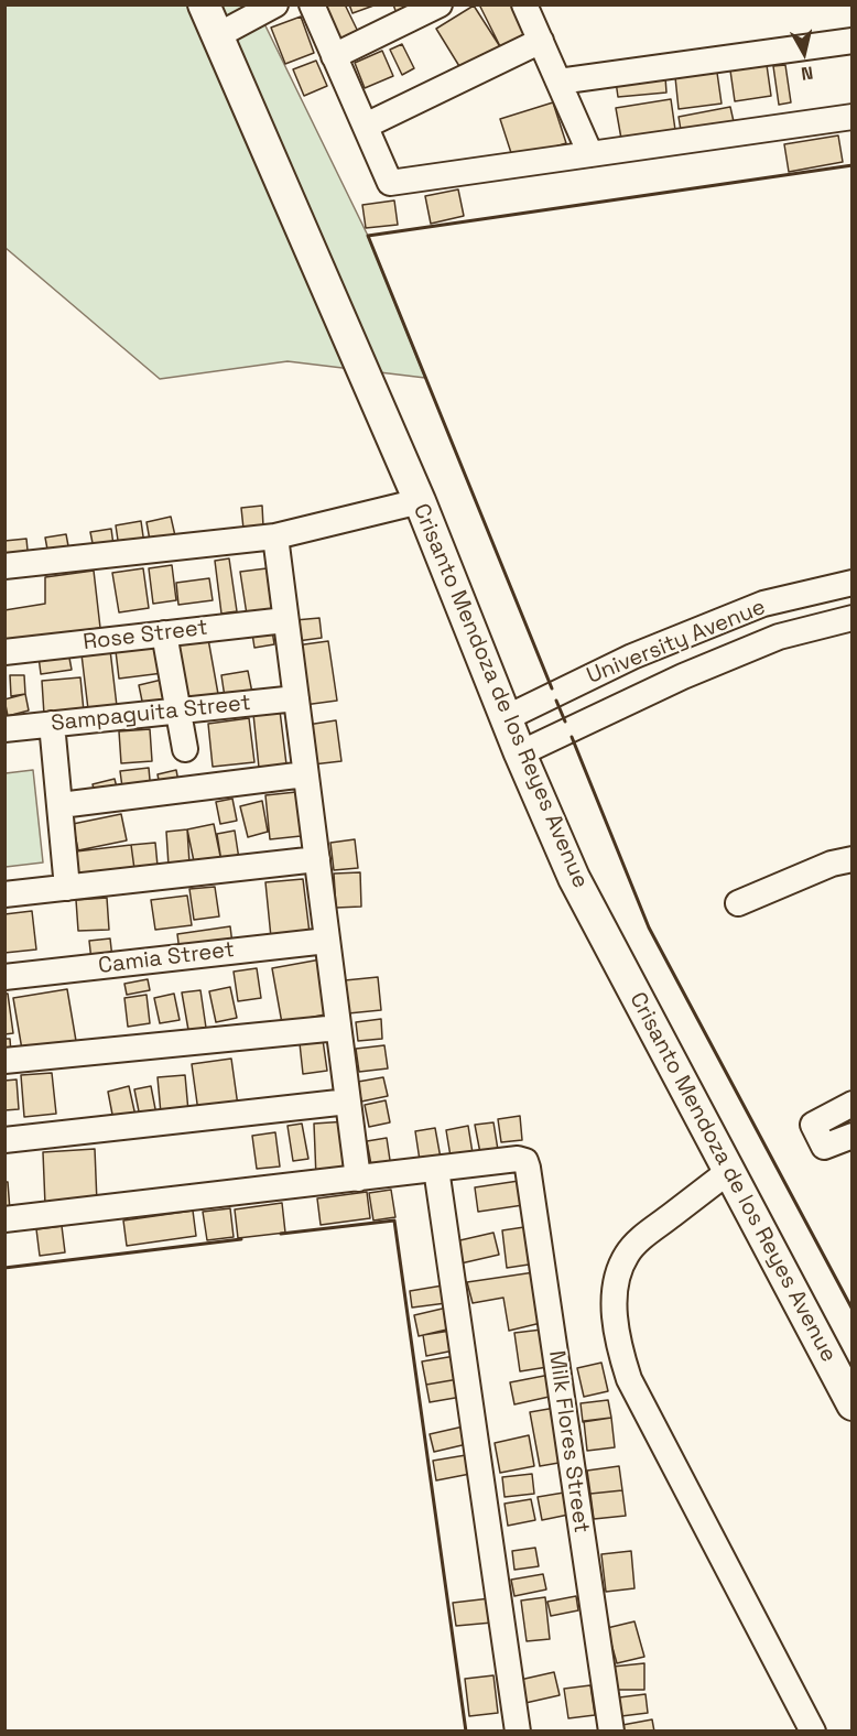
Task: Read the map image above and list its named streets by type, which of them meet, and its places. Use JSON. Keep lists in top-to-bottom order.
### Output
{
  "streets": {
    "main road": ["Crisanto Mendoza de los Reyes Avenue"],
    "street": [
      "Rose Street",
      "University Avenue",
      "Sampaguita Street",
      "Camia Street",
      "Milk Flores Street"
    ]
  },
  "crossings": [
    ["University Avenue", "Crisanto Mendoza de los Reyes Avenue"]
  ],
  "north": "bottom"
}
